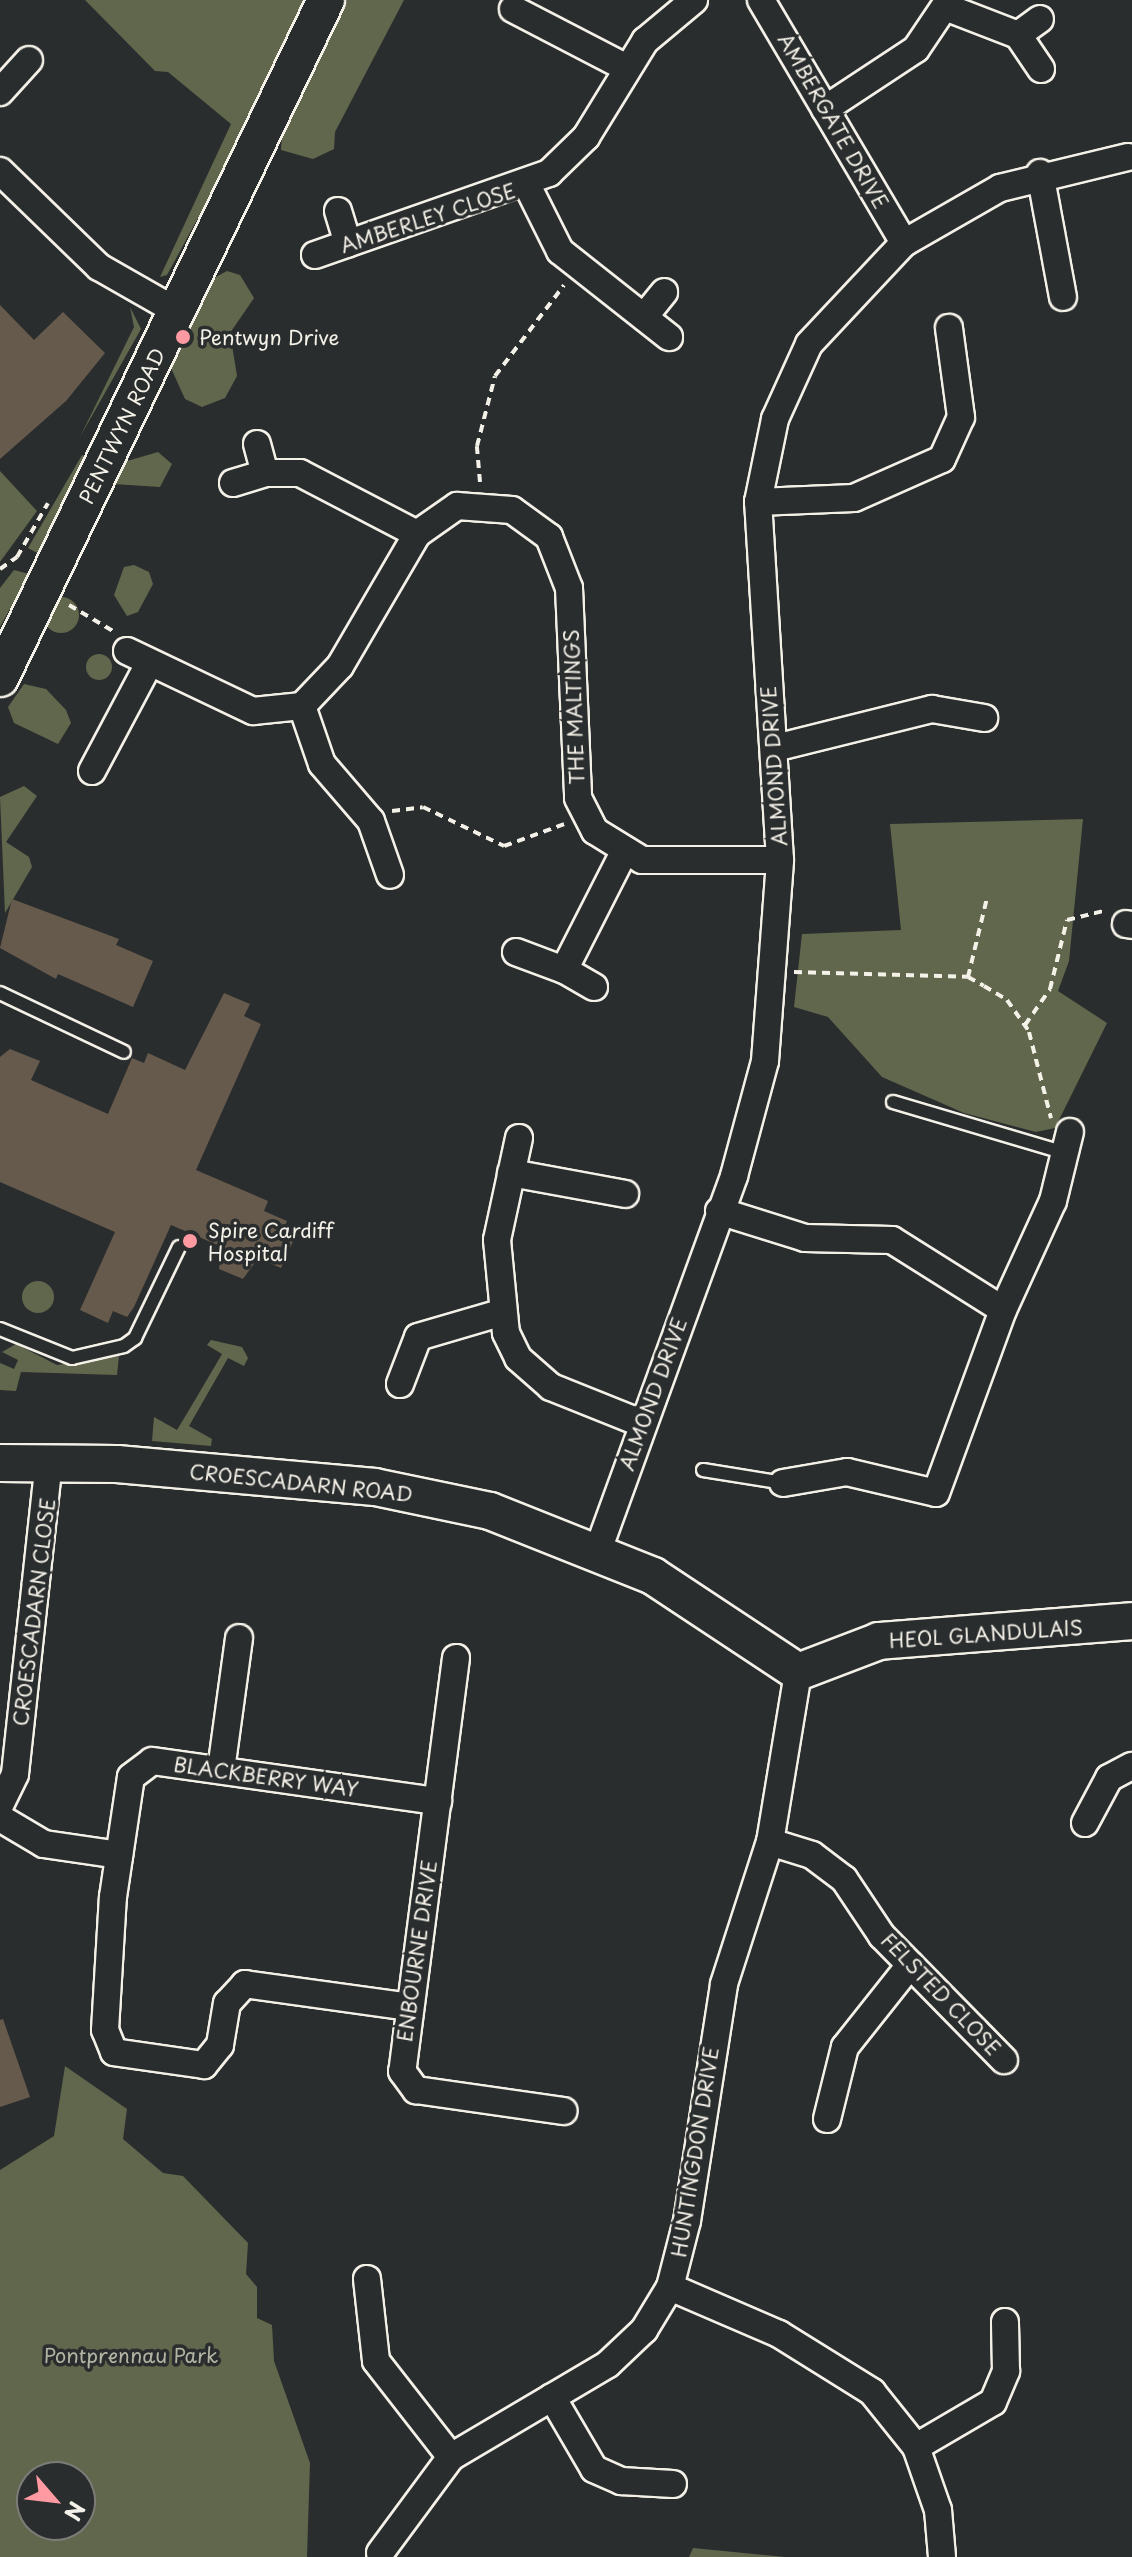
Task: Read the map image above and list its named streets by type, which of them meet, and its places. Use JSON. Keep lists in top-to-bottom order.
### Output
{
  "streets": {
    "street": [
      "AMBERGATE DRIVE",
      "AMBERLEY CLOSE",
      "PENTWYN ROAD",
      "THE MALTINGS",
      "ALMOND DRIVE",
      "CROESCADARN ROAD",
      "CROESCADARN CLOSE",
      "HEOL GLANDULAIS",
      "BLACKBERRY WAY",
      "ENBOURNE DRIVE",
      "FELSTED CLOSE",
      "HUNTINGDON DRIVE"
    ]
  },
  "crossings": [
    ["AMBERGATE DRIVE", "ALMOND DRIVE"],
    ["ALMOND DRIVE", "CROESCADARN ROAD"],
    ["CROESCADARN ROAD", "CROESCADARN CLOSE"],
    ["CROESCADARN ROAD", "HEOL GLANDULAIS"],
    ["CROESCADARN ROAD", "HUNTINGDON DRIVE"],
    ["HEOL GLANDULAIS", "HUNTINGDON DRIVE"],
    ["BLACKBERRY WAY", "ENBOURNE DRIVE"],
    ["FELSTED CLOSE", "HUNTINGDON DRIVE"]
  ],
  "parks": ["Pontprennau Park"],
  "places": ["Pentwyn Drive", "Spire Cardiff Hospital"],
  "north": "bottom right"
}
